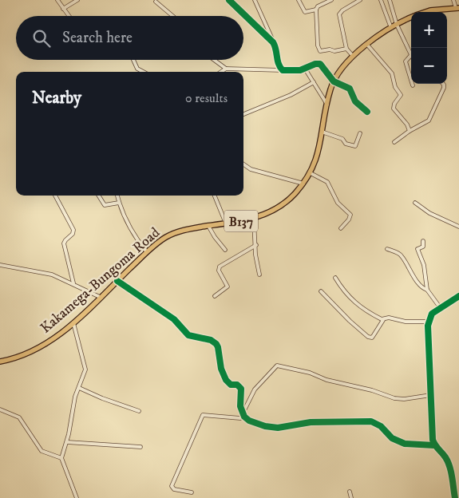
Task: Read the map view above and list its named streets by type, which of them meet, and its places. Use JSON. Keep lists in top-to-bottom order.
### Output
{
  "streets": {
    "main road": ["B137", "Kakamega-Bungoma Road"]
  },
  "page": {
    "map_buttons": ["+", "−"],
    "search": "Search here",
    "heading": ["Nearby", "0 results"]
  }
}
